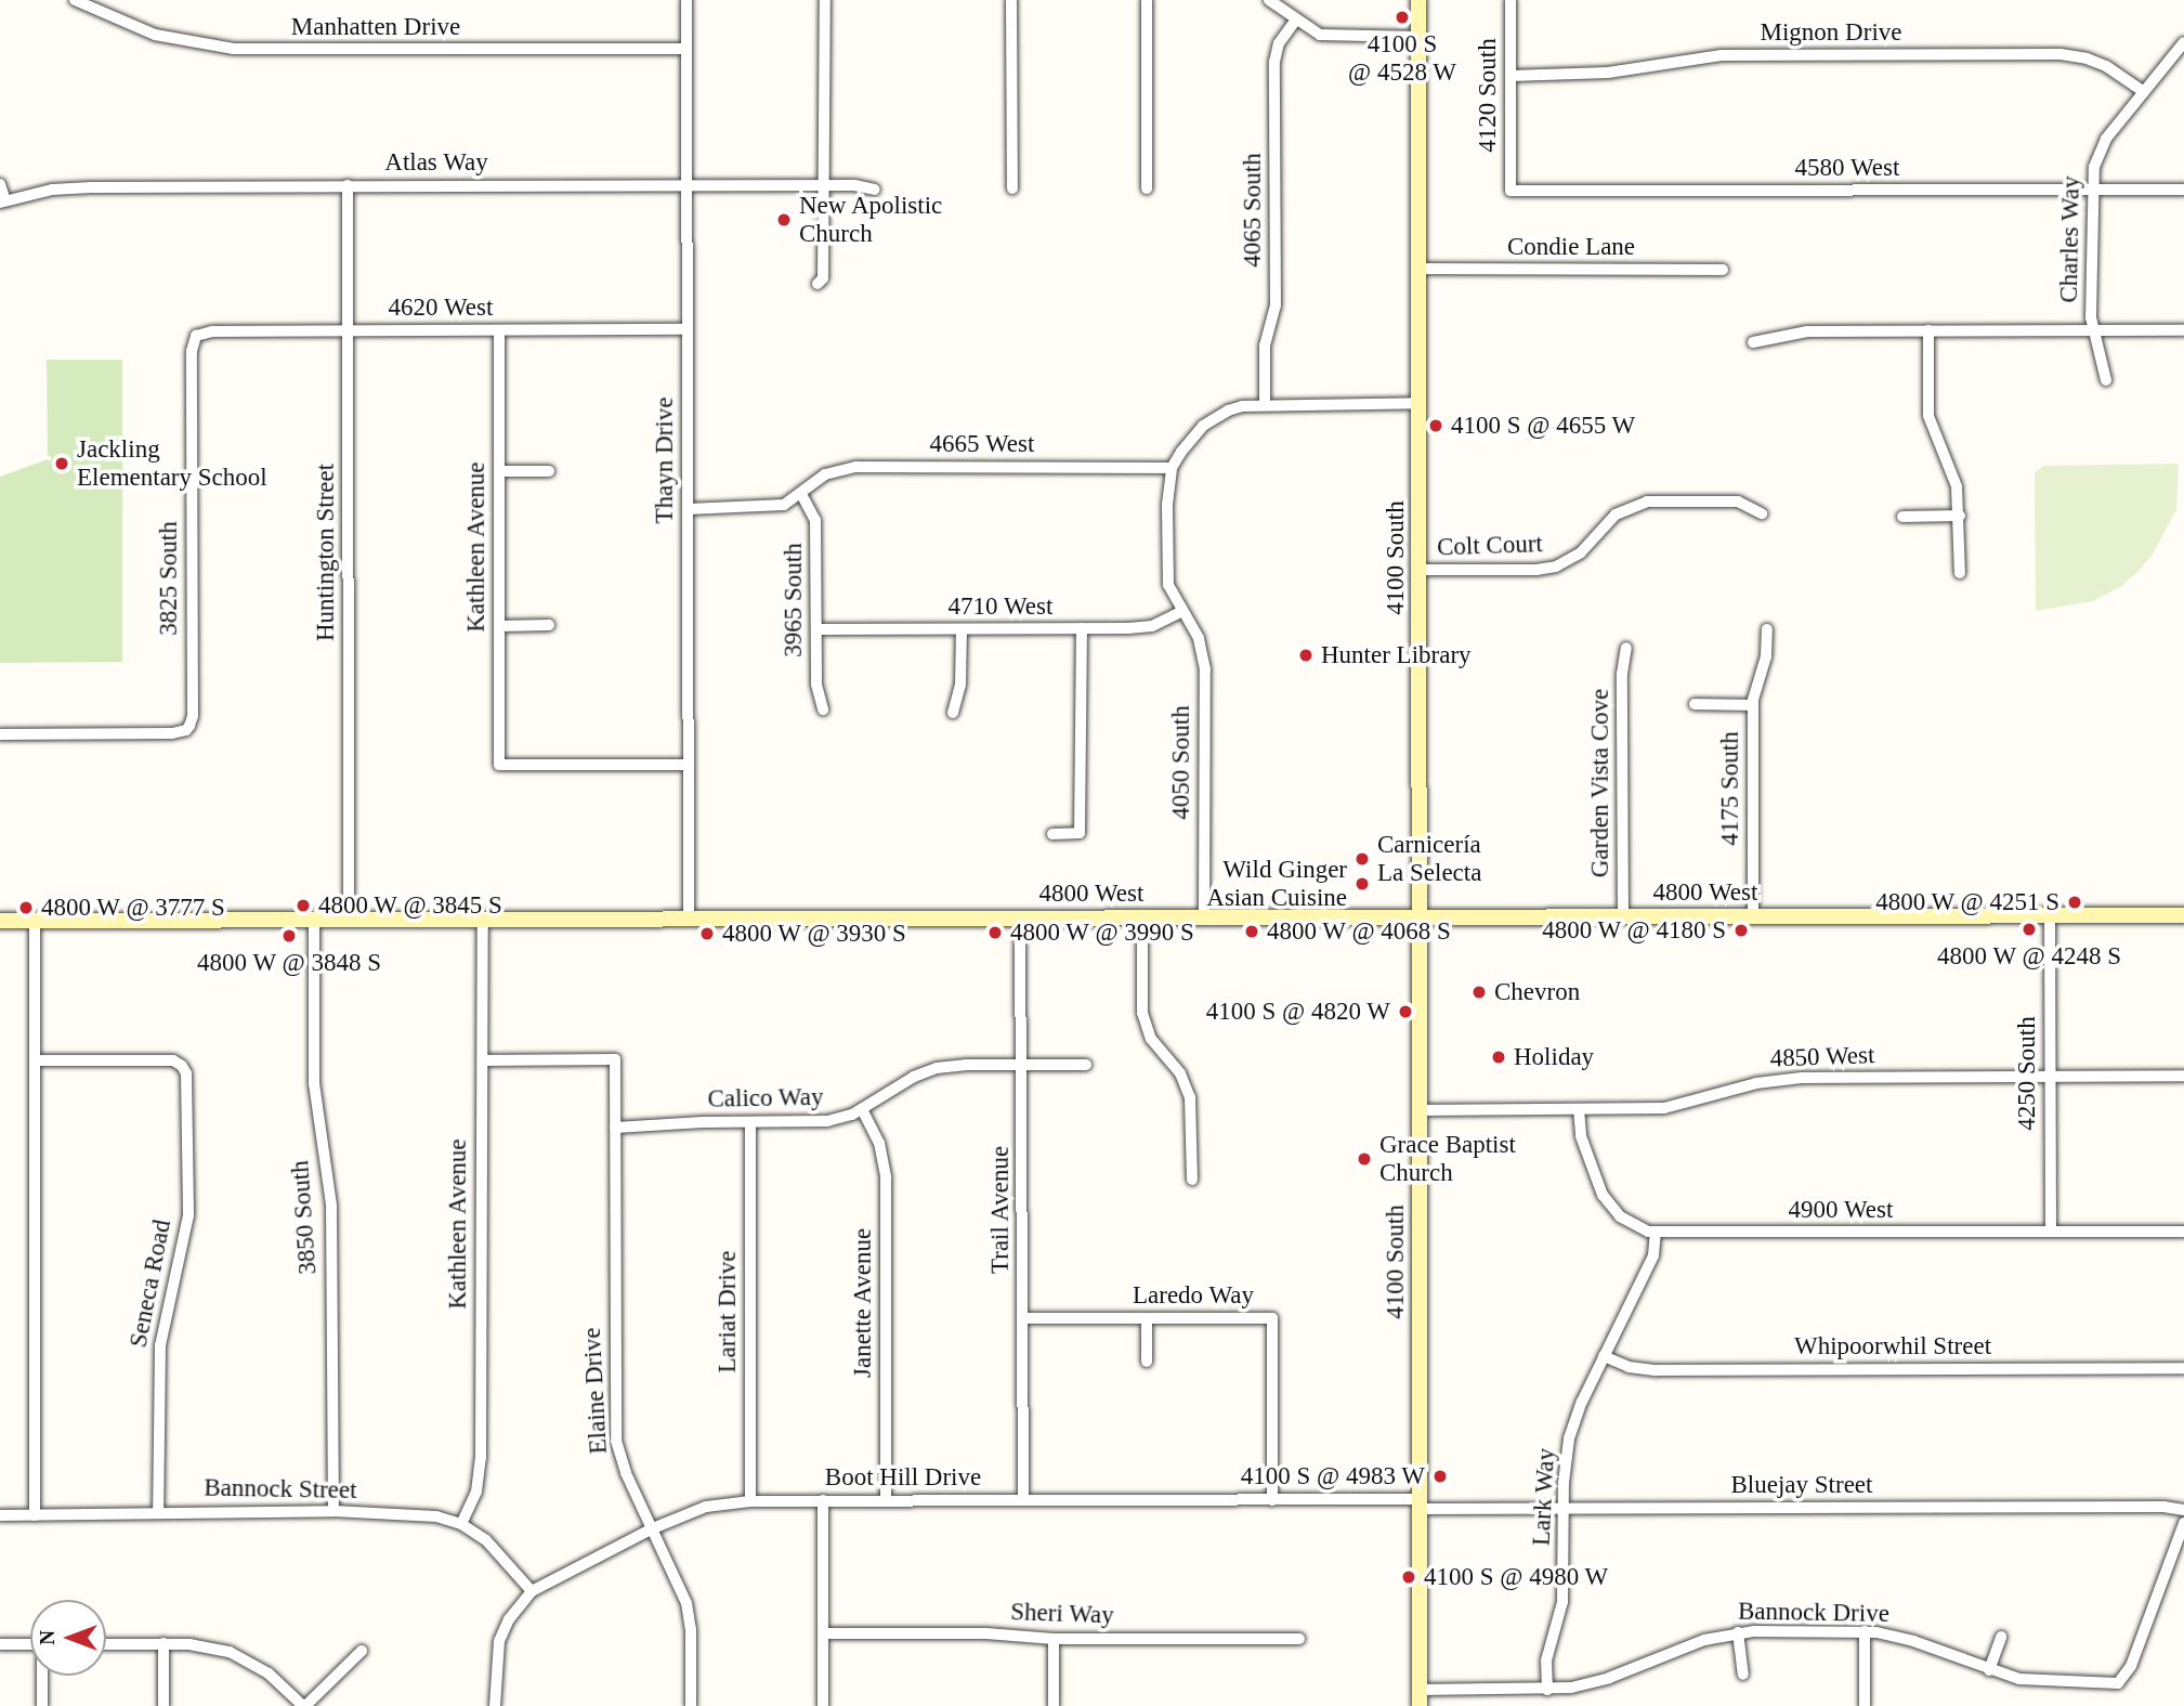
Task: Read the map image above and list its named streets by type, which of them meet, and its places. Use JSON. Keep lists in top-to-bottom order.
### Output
{
  "streets": {
    "main road": ["4100 South", "4800 West"],
    "street": [
      "Manhatten Drive",
      "Mignon Drive",
      "4120 South",
      "Atlas Way",
      "4580 West",
      "4065 South",
      "Charles Way",
      "Condie Lane",
      "4620 West",
      "4665 West",
      "Thayn Drive",
      "Colt Court",
      "Kathleen Avenue",
      "Huntington Street",
      "3825 South",
      "3965 South",
      "4710 West",
      "4050 South",
      "Garden Vista Cove",
      "4175 South",
      "4850 West",
      "4250 South",
      "Calico Way",
      "Trail Avenue",
      "4900 West",
      "3850 South",
      "Seneca Road",
      "Laredo Way",
      "Janette Avenue",
      "Lariat Drive",
      "Whipoorwhil Street",
      "Elaine Drive",
      "Boot Hill Drive",
      "Bluejay Street",
      "Bannock Street",
      "Lark Way",
      "Bannock Drive",
      "Sheri Way"
    ]
  },
  "crossings": [
    ["Manhatten Drive", "Thayn Drive"],
    ["Mignon Drive", "4120 South"],
    ["Mignon Drive", "Charles Way"],
    ["4120 South", "4580 West"],
    ["Atlas Way", "Thayn Drive"],
    ["Atlas Way", "Huntington Street"],
    ["4580 West", "Charles Way"],
    ["Condie Lane", "4100 South"],
    ["4620 West", "Thayn Drive"],
    ["4620 West", "Kathleen Avenue"],
    ["4620 West", "Huntington Street"],
    ["4620 West", "3825 South"],
    ["4665 West", "Thayn Drive"],
    ["4665 West", "3965 South"],
    ["4665 West", "4050 South"],
    ["Thayn Drive", "Kathleen Avenue"],
    ["Thayn Drive", "4800 West"],
    ["Colt Court", "4100 South"],
    ["Kathleen Avenue", "4800 West"],
    ["Kathleen Avenue", "Elaine Drive"],
    ["Kathleen Avenue", "Bannock Street"],
    ["Huntington Street", "4800 West"],
    ["4100 South", "4800 West"],
    ["4100 South", "4850 West"],
    ["4100 South", "Boot Hill Drive"],
    ["4100 South", "Bluejay Street"],
    ["4100 South", "Bannock Drive"],
    ["3965 South", "4710 West"],
    ["4710 West", "4050 South"],
    ["4050 South", "4800 West"],
    ["Garden Vista Cove", "4800 West"],
    ["4175 South", "4800 West"],
    ["4800 West", "4250 South"],
    ["4800 West", "Trail Avenue"],
    ["4800 West", "3850 South"],
    ["4850 West", "4250 South"],
    ["4850 West", "4900 West"],
    ["4250 South", "4900 West"],
    ["Calico Way", "Trail Avenue"],
    ["Calico Way", "Janette Avenue"],
    ["Calico Way", "Lariat Drive"],
    ["Calico Way", "Elaine Drive"],
    ["Trail Avenue", "Laredo Way"],
    ["Trail Avenue", "Boot Hill Drive"],
    ["4900 West", "Lark Way"],
    ["3850 South", "Bannock Street"],
    ["Seneca Road", "Bannock Street"],
    ["Laredo Way", "Boot Hill Drive"],
    ["Janette Avenue", "Boot Hill Drive"],
    ["Lariat Drive", "Boot Hill Drive"],
    ["Whipoorwhil Street", "Lark Way"],
    ["Elaine Drive", "Boot Hill Drive"],
    ["Boot Hill Drive", "Bluejay Street"],
    ["Boot Hill Drive", "Bannock Street"],
    ["Bluejay Street", "Lark Way"],
    ["Lark Way", "Bannock Drive"]
  ],
  "places": [
    "4100 S @ 4528 W",
    "New Apolistic Church",
    "4100 S @ 4655 W",
    "Jackling Elementary School",
    "Hunter Library",
    "Carnicería La Selecta",
    "Wild Ginger Asian Cuisine",
    "4800 W @ 4251 S",
    "4800 W @ 3845 S",
    "4800 W @ 3777 S",
    "4800 W @ 4248 S",
    "4800 W @ 4180 S",
    "4800 W @ 4068 S",
    "4800 W @ 3990 S",
    "4800 W @ 3930 S",
    "4800 W @ 3848 S",
    "Chevron",
    "4100 S @ 4820 W",
    "Holiday",
    "Grace Baptist Church",
    "4100 S @ 4983 W",
    "4100 S @ 4980 W"
  ],
  "north": "left"
}
